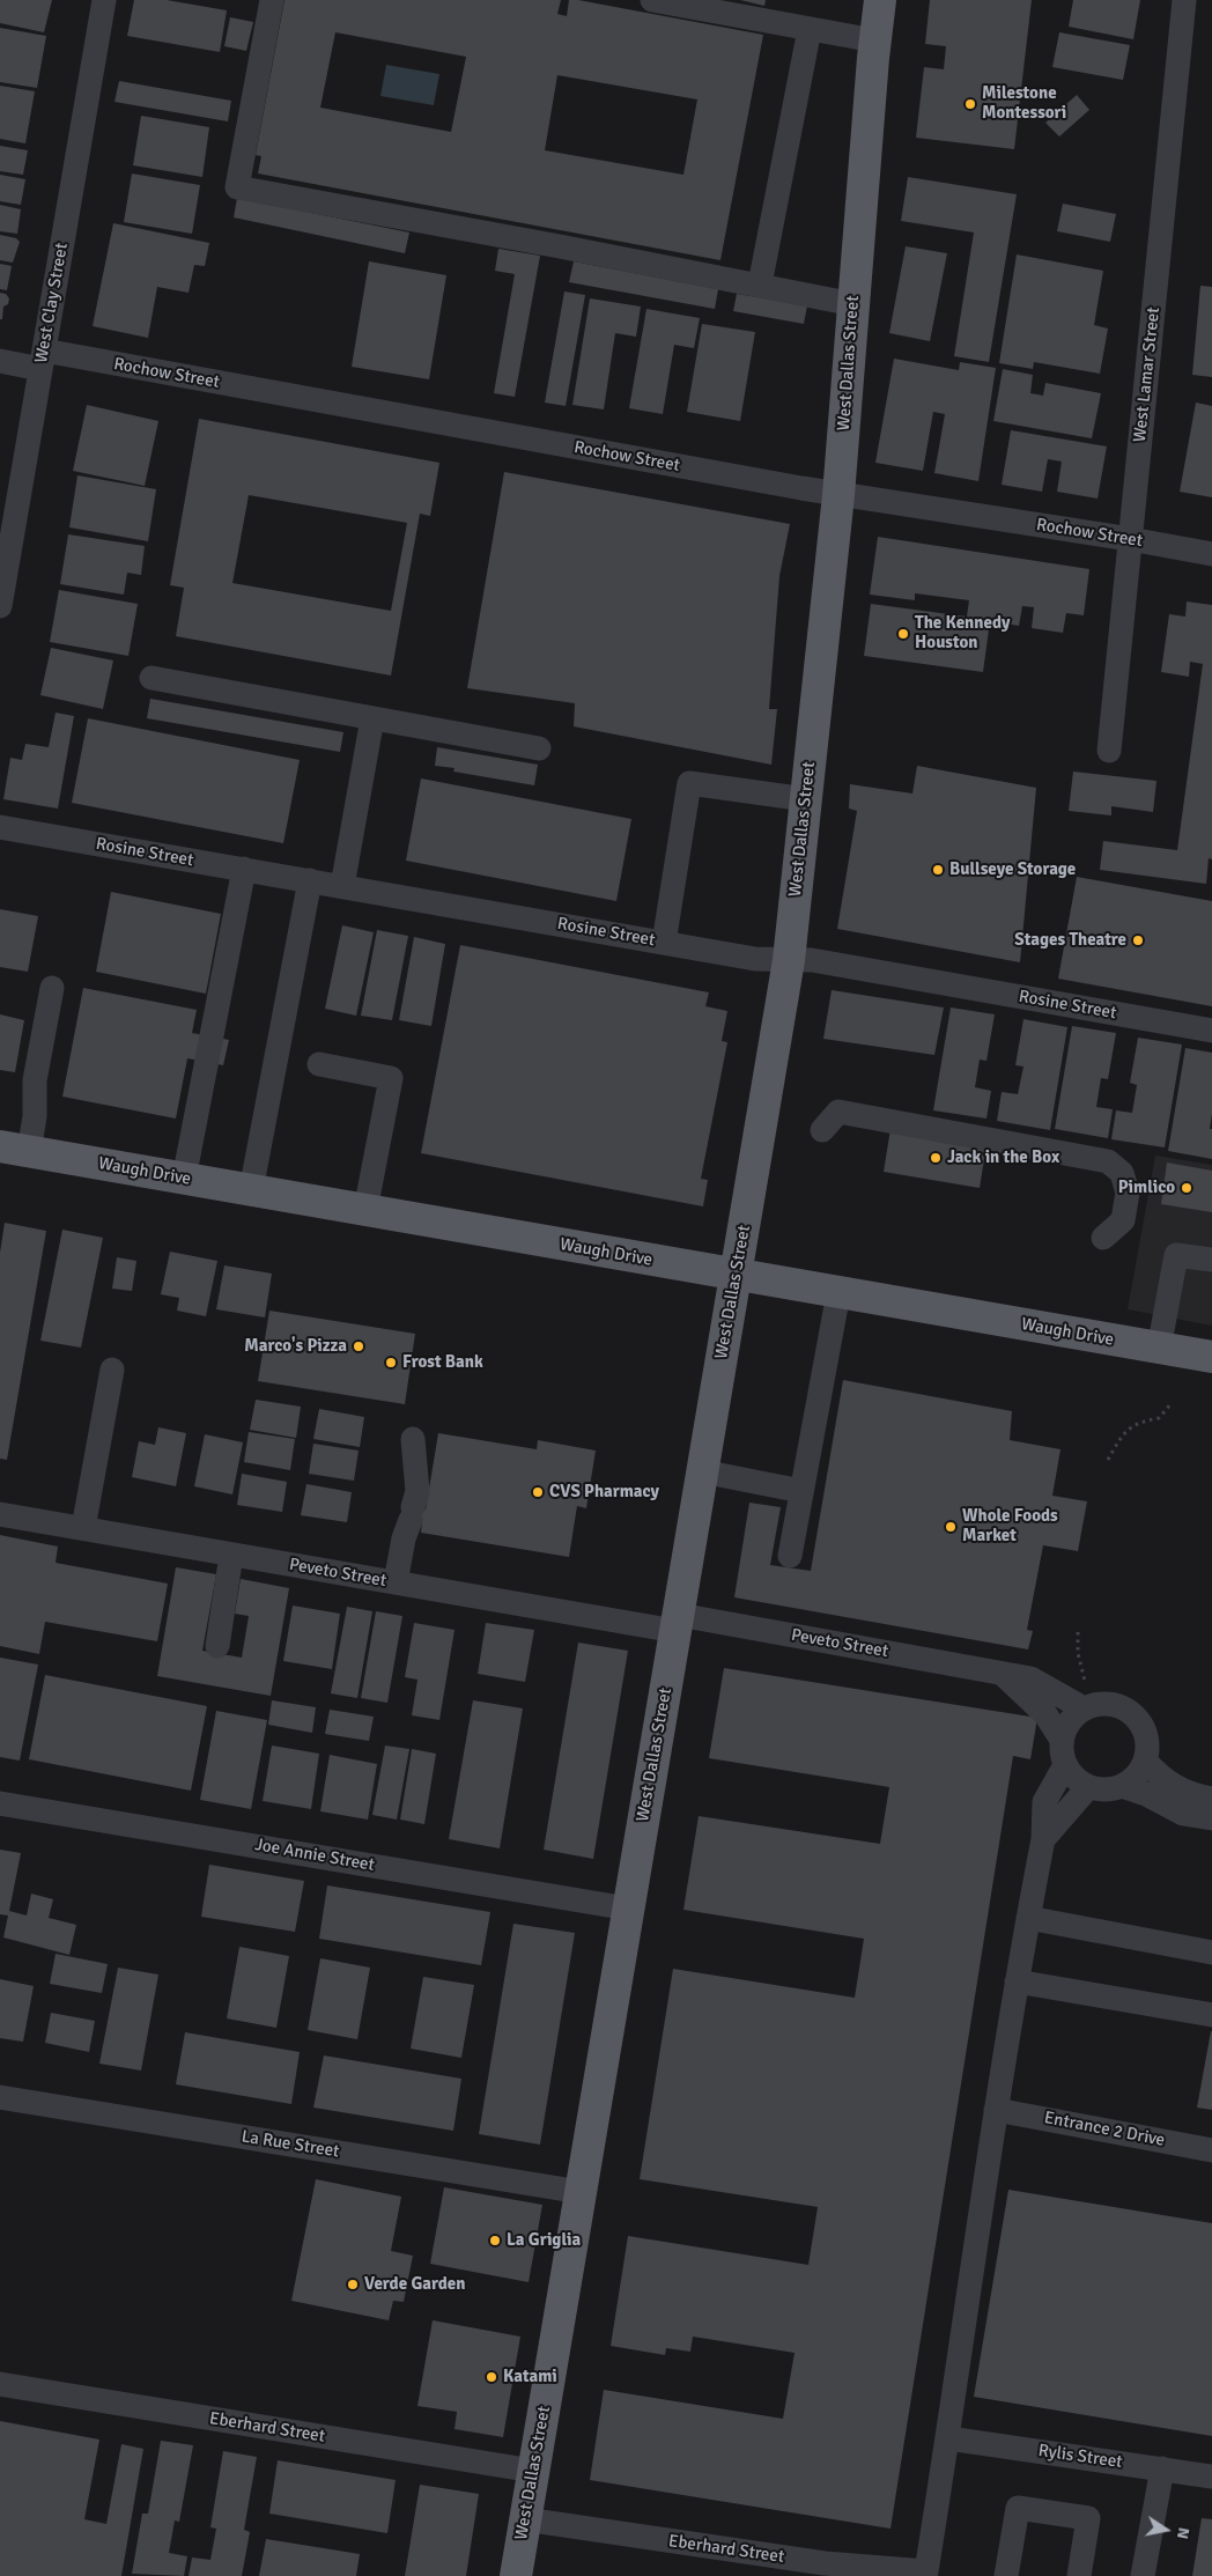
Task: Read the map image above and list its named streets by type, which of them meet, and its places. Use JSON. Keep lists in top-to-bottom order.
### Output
{
  "streets": {
    "main road": ["West Dallas Street", "Waugh Drive"],
    "street": [
      "West Clay Street",
      "Rochow Street",
      "West Lamar Street",
      "Rosine Street",
      "Peveto Street",
      "Joe Annie Street",
      "Entrance 2 Drive",
      "La Rue Street",
      "Eberhard Street",
      "Rylis Street"
    ]
  },
  "crossings": [
    ["West Clay Street", "Rochow Street"],
    ["West Dallas Street", "Rochow Street"],
    ["West Dallas Street", "Rosine Street"],
    ["West Dallas Street", "Waugh Drive"],
    ["West Dallas Street", "Peveto Street"],
    ["West Dallas Street", "Joe Annie Street"],
    ["West Dallas Street", "La Rue Street"],
    ["West Dallas Street", "Eberhard Street"],
    ["Rochow Street", "West Lamar Street"]
  ],
  "places": [
    "Milestone Montessori",
    "The Kennedy Houston",
    "Bullseye Storage",
    "Stages Theatre",
    "Jack in the Box",
    "Pimlico",
    "Marco's Pizza",
    "Frost Bank",
    "CVS Pharmacy",
    "Whole Foods Market",
    "La Griglia",
    "Verde Garden",
    "Katami"
  ],
  "north": "right"
}
